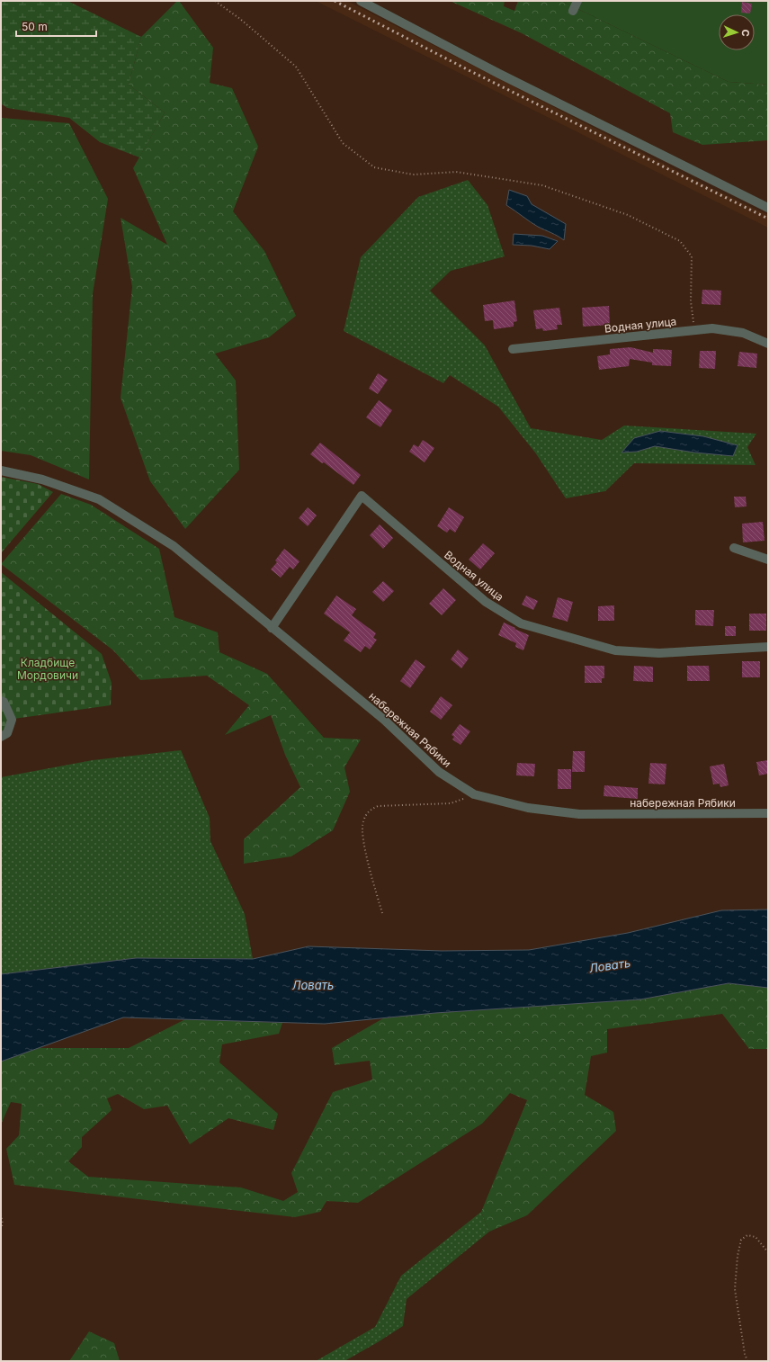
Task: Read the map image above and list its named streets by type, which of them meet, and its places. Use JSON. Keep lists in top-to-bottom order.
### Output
{
  "streets": {
    "street": ["Водная улица", "набережная Рябики"]
  },
  "crossings": [
    ["Водная улица", "набережная Рябики"]
  ],
  "water": ["Ловать"],
  "parks": ["Кладбище Мордовичи"],
  "scale_bar": "50 m",
  "north": "right"
}
